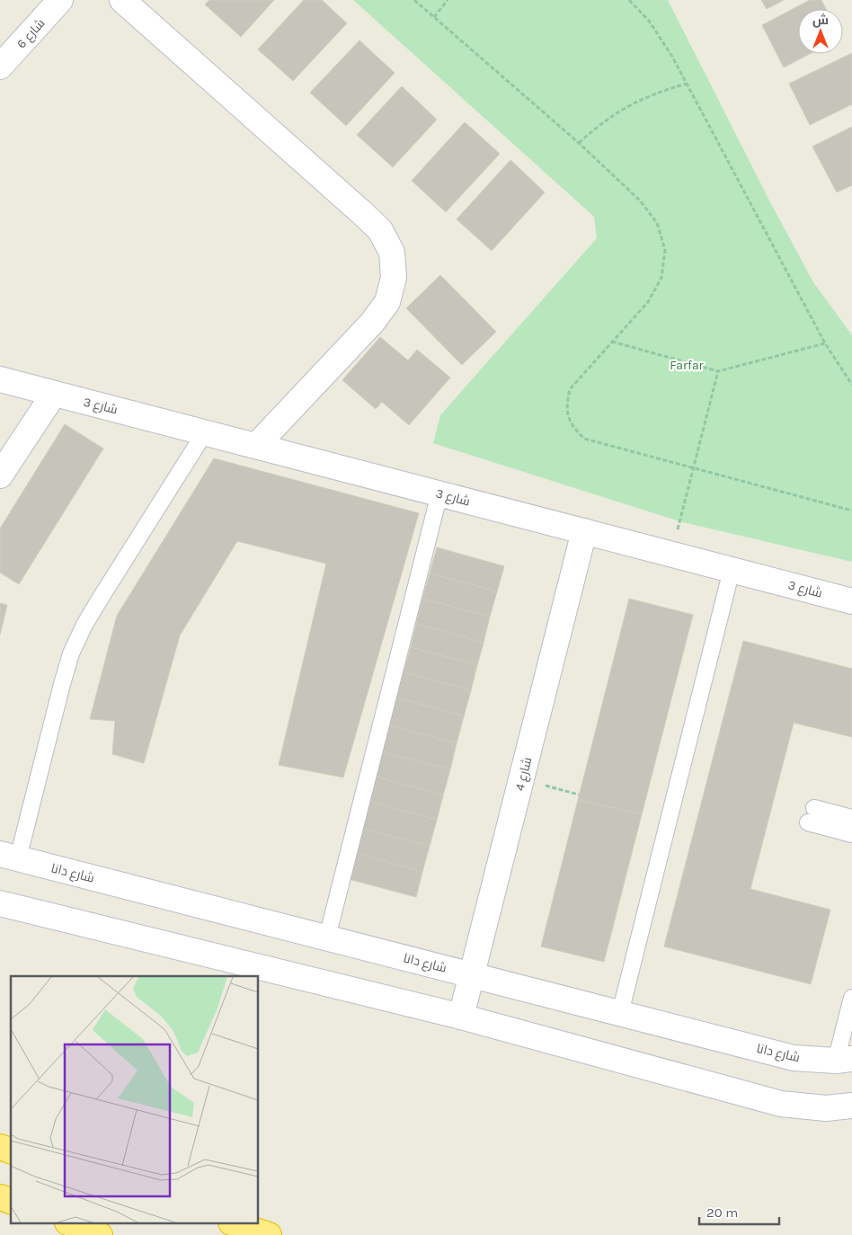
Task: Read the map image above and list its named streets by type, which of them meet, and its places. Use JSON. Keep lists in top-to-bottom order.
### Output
{
  "streets": {
    "street": [
      "شارع 6",
      "شارع 3",
      "شارع 4",
      "شارع دانا"
    ]
  },
  "crossings": [
    ["شارع 3", "شارع 4"],
    ["شارع 4", "شارع دانا"]
  ],
  "parks": ["Farfar"],
  "scale_bar": "20 m",
  "north": "top"
}
